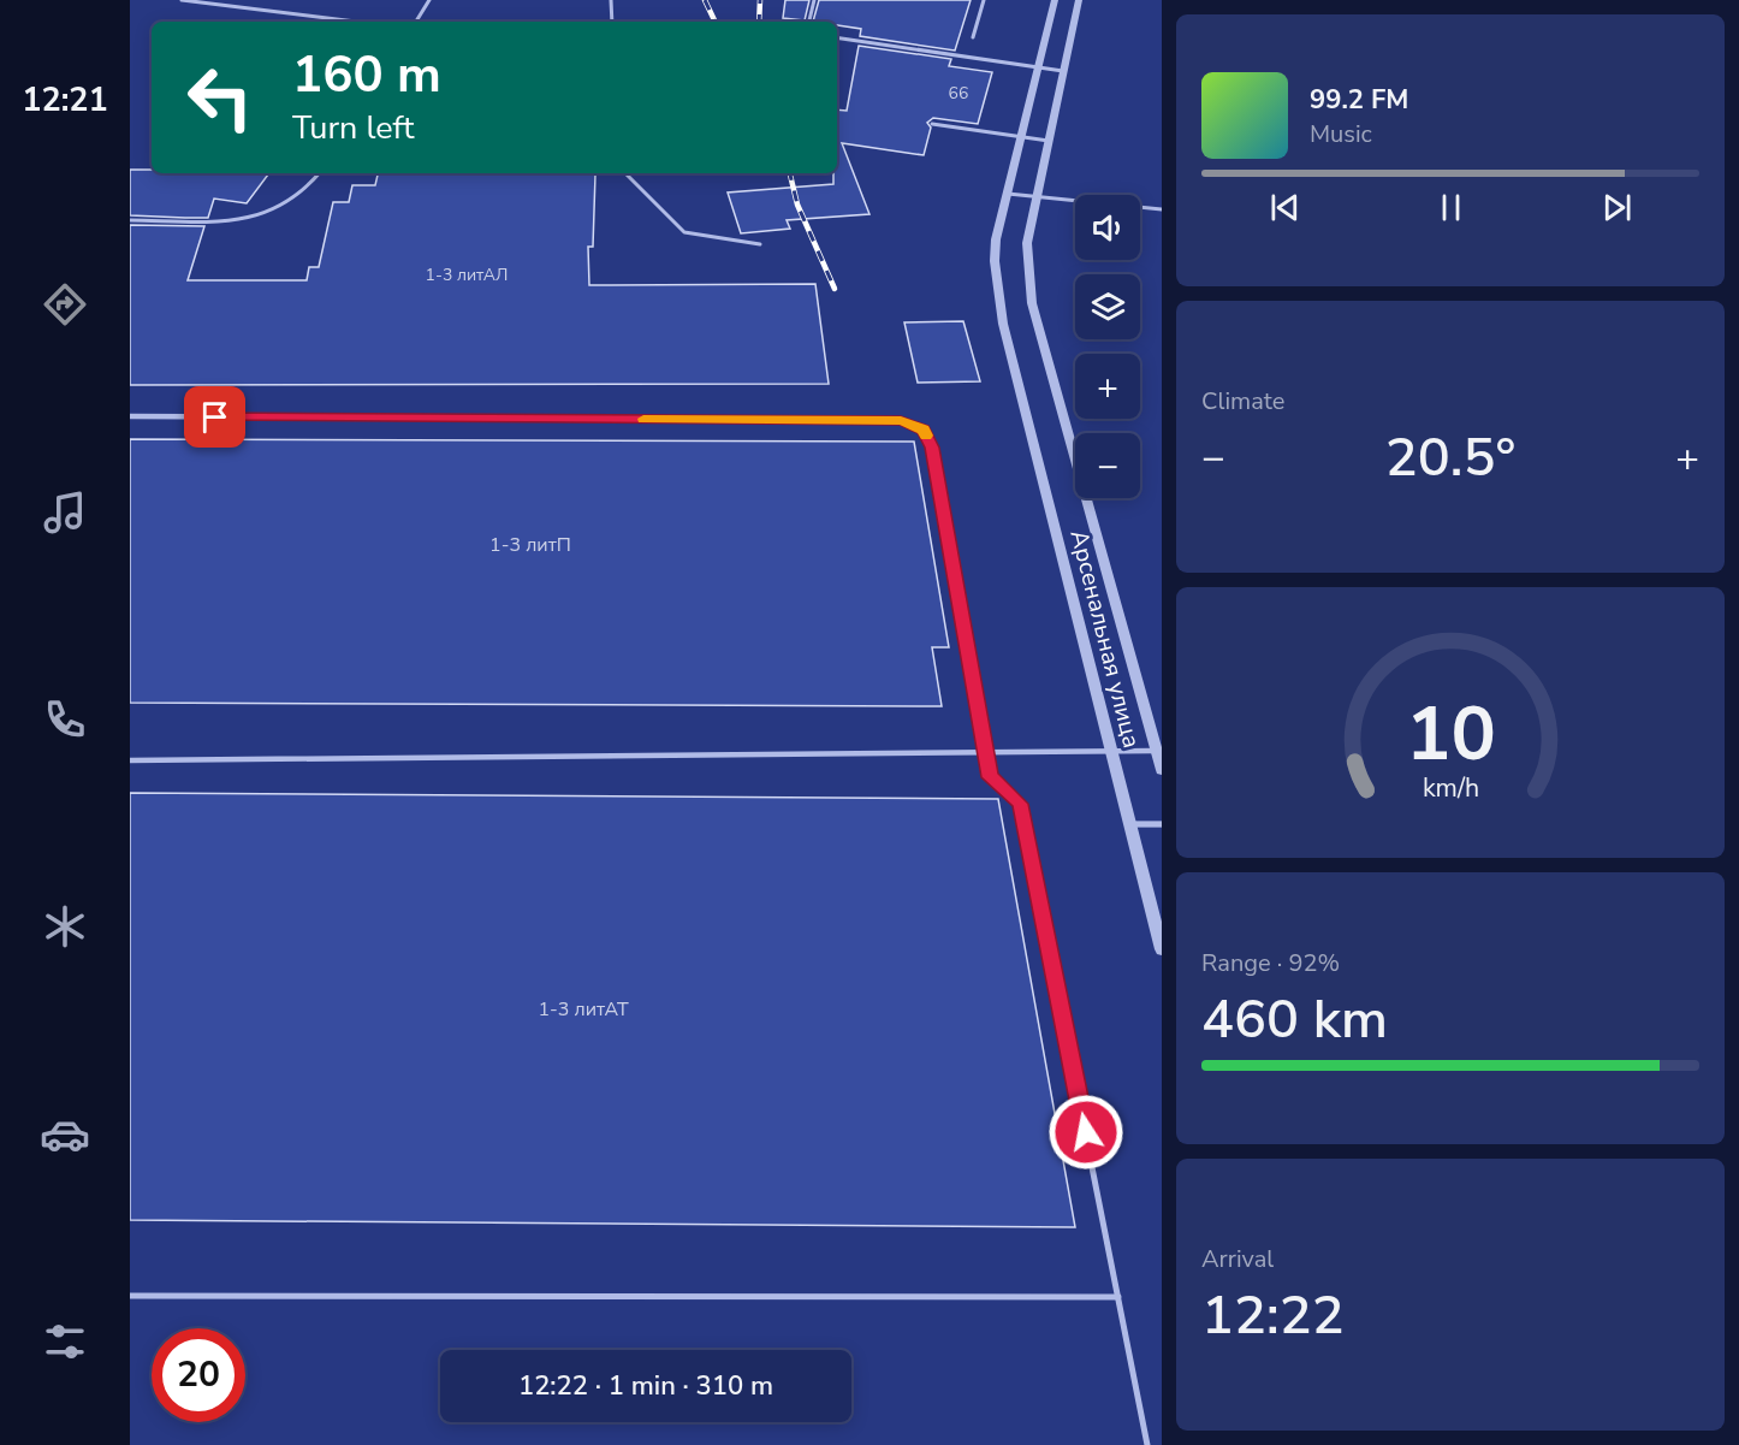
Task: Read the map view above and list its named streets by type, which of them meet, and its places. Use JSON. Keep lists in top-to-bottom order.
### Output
{
  "streets": {
    "street": ["Арсенальная улица"]
  },
  "house_numbers": [
    "66",
    "1-3 литАЛ",
    "1-3 литП",
    "1-3 литАТ"
  ],
  "page": {
    "tabs": "12:21",
    "turn": ["160 m", "Turn left"],
    "song": ["99.2 FM", "Music"],
    "map_buttons": ["+", "−"],
    "tile": [
      "Climate",
      ["Range · 92%", "460 km"],
      ["Arrival", "12:22"]
    ],
    "heat": ["−", "20.5°", "+"],
    "limit": "20",
    "trip": "12:22 · 1 min · 310 m",
    "gauge": ["10", "km/h"]
  }
}
